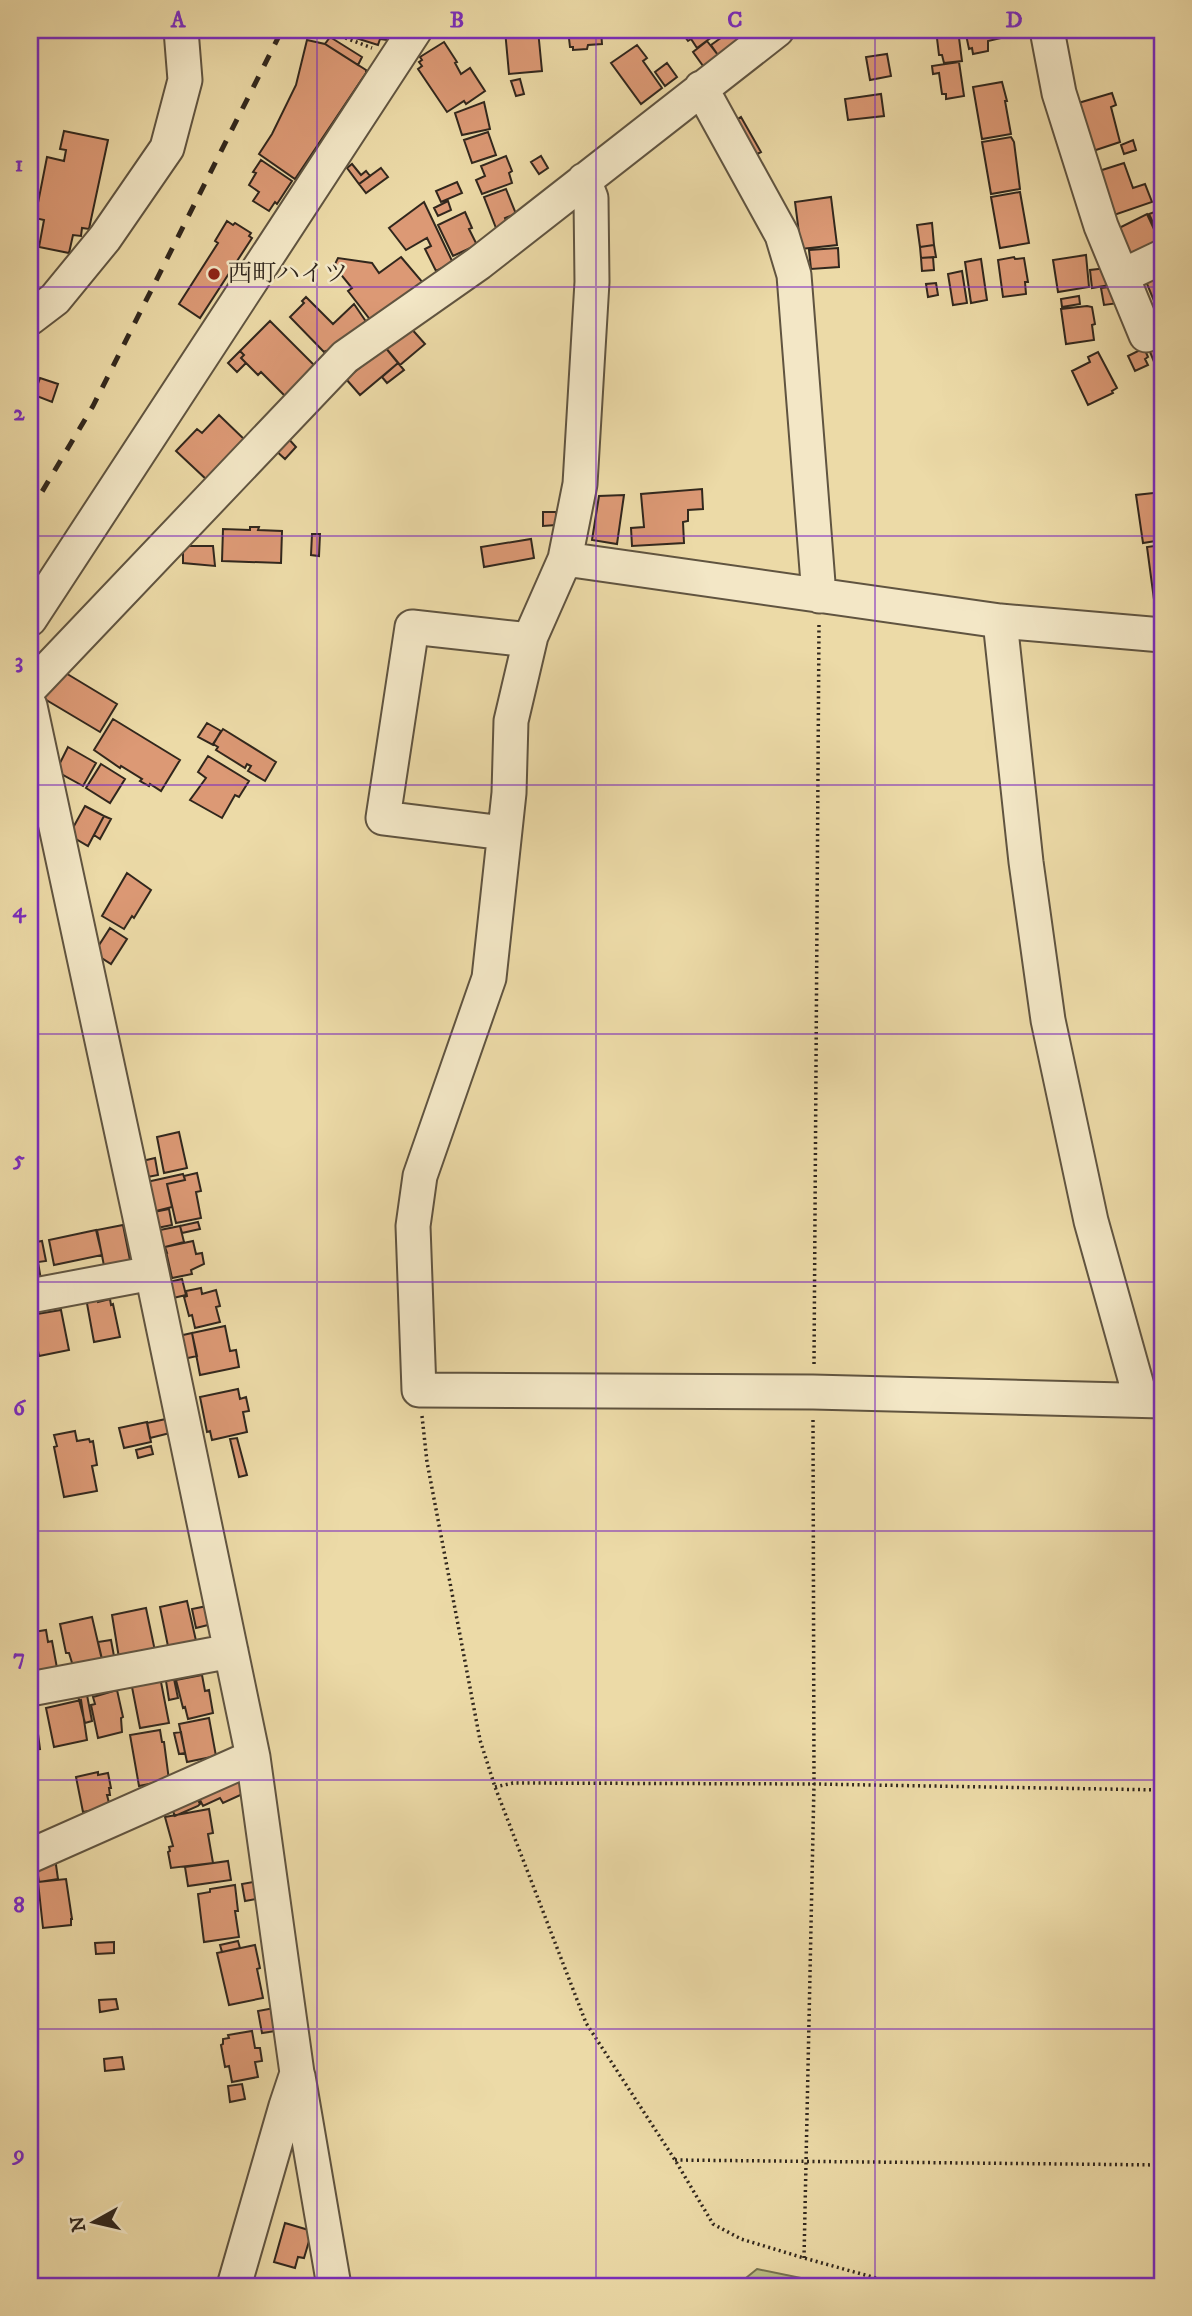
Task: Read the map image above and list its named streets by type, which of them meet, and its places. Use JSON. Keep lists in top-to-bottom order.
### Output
{
  "places": ["西町ハイツ"],
  "north": "left",
  "grid": {
    "columns": [
      "A",
      "B",
      "C",
      "D"
    ],
    "rows": [
      "1",
      "2",
      "3",
      "4",
      "5",
      "6",
      "7",
      "8",
      "9"
    ]
  }
}
